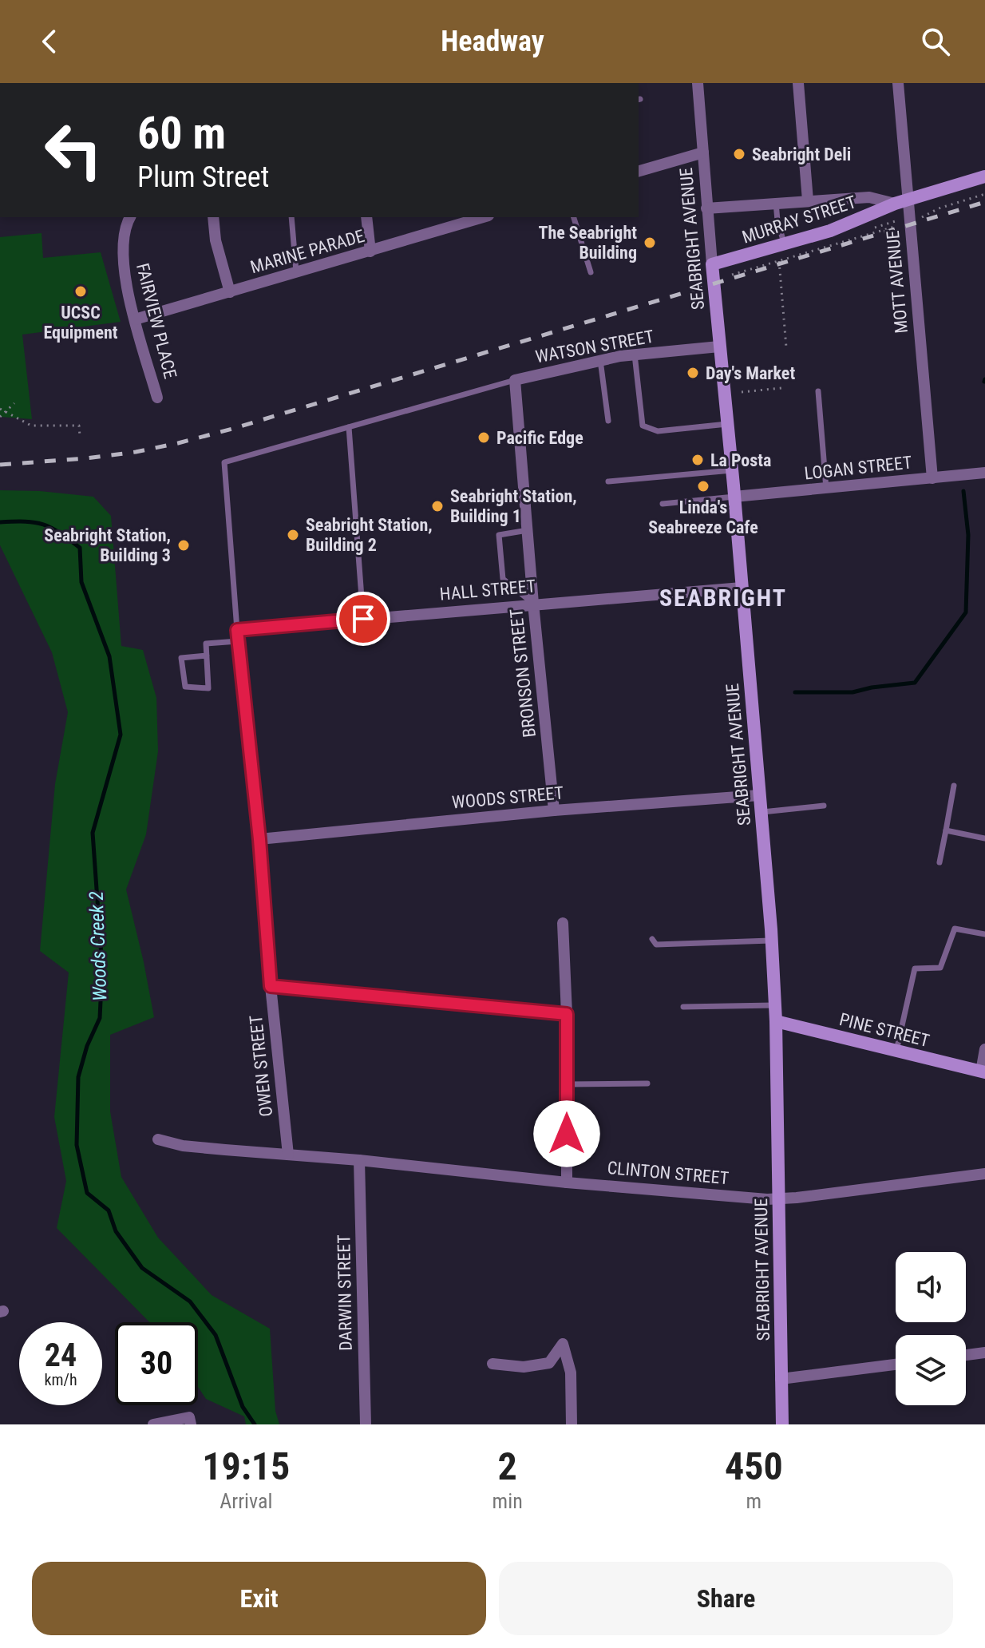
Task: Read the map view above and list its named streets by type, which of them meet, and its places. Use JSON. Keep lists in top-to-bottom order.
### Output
{
  "streets": {
    "main road": ["MURRAY STREET", "SEABRIGHT AVENUE", "PINE STREET"],
    "street": [
      "MARINE PARADE",
      "MOTT AVENUE",
      "FAIRVIEW PLACE",
      "WATSON STREET",
      "LOGAN STREET",
      "HALL STREET",
      "BRONSON STREET",
      "WOODS STREET",
      "OWEN STREET",
      "CLINTON STREET",
      "DARWIN STREET"
    ]
  },
  "crossings": [
    ["MURRAY STREET", "SEABRIGHT AVENUE"],
    ["MURRAY STREET", "MOTT AVENUE"],
    ["SEABRIGHT AVENUE", "WATSON STREET"],
    ["SEABRIGHT AVENUE", "LOGAN STREET"],
    ["SEABRIGHT AVENUE", "HALL STREET"],
    ["SEABRIGHT AVENUE", "WOODS STREET"],
    ["SEABRIGHT AVENUE", "PINE STREET"],
    ["SEABRIGHT AVENUE", "CLINTON STREET"],
    ["MARINE PARADE", "FAIRVIEW PLACE"],
    ["MOTT AVENUE", "LOGAN STREET"],
    ["WATSON STREET", "BRONSON STREET"],
    ["HALL STREET", "BRONSON STREET"],
    ["HALL STREET", "OWEN STREET"],
    ["BRONSON STREET", "WOODS STREET"],
    ["WOODS STREET", "OWEN STREET"],
    ["OWEN STREET", "CLINTON STREET"],
    ["CLINTON STREET", "DARWIN STREET"]
  ],
  "districts": ["SEABRIGHT"],
  "water": ["Woods Creek 2"],
  "places": [
    "Seabright Deli",
    "The Seabright Building",
    "UCSC Equipment",
    "Day's Market",
    "Pacific Edge",
    "La Posta",
    "Linda's Seabreeze Cafe",
    "Seabright Station, Building 1",
    "Seabright Station, Building 2",
    "Seabright Station, Building 3"
  ],
  "page": {
    "header": "Headway",
    "turn": ["60 m", "Plum Street"],
    "speed": "24 km/h",
    "limit": "30",
    "eta": [
      "19:15",
      "Arrival",
      "2",
      "min",
      "450",
      "m"
    ],
    "buttons": ["Exit", "Share"]
  }
}
